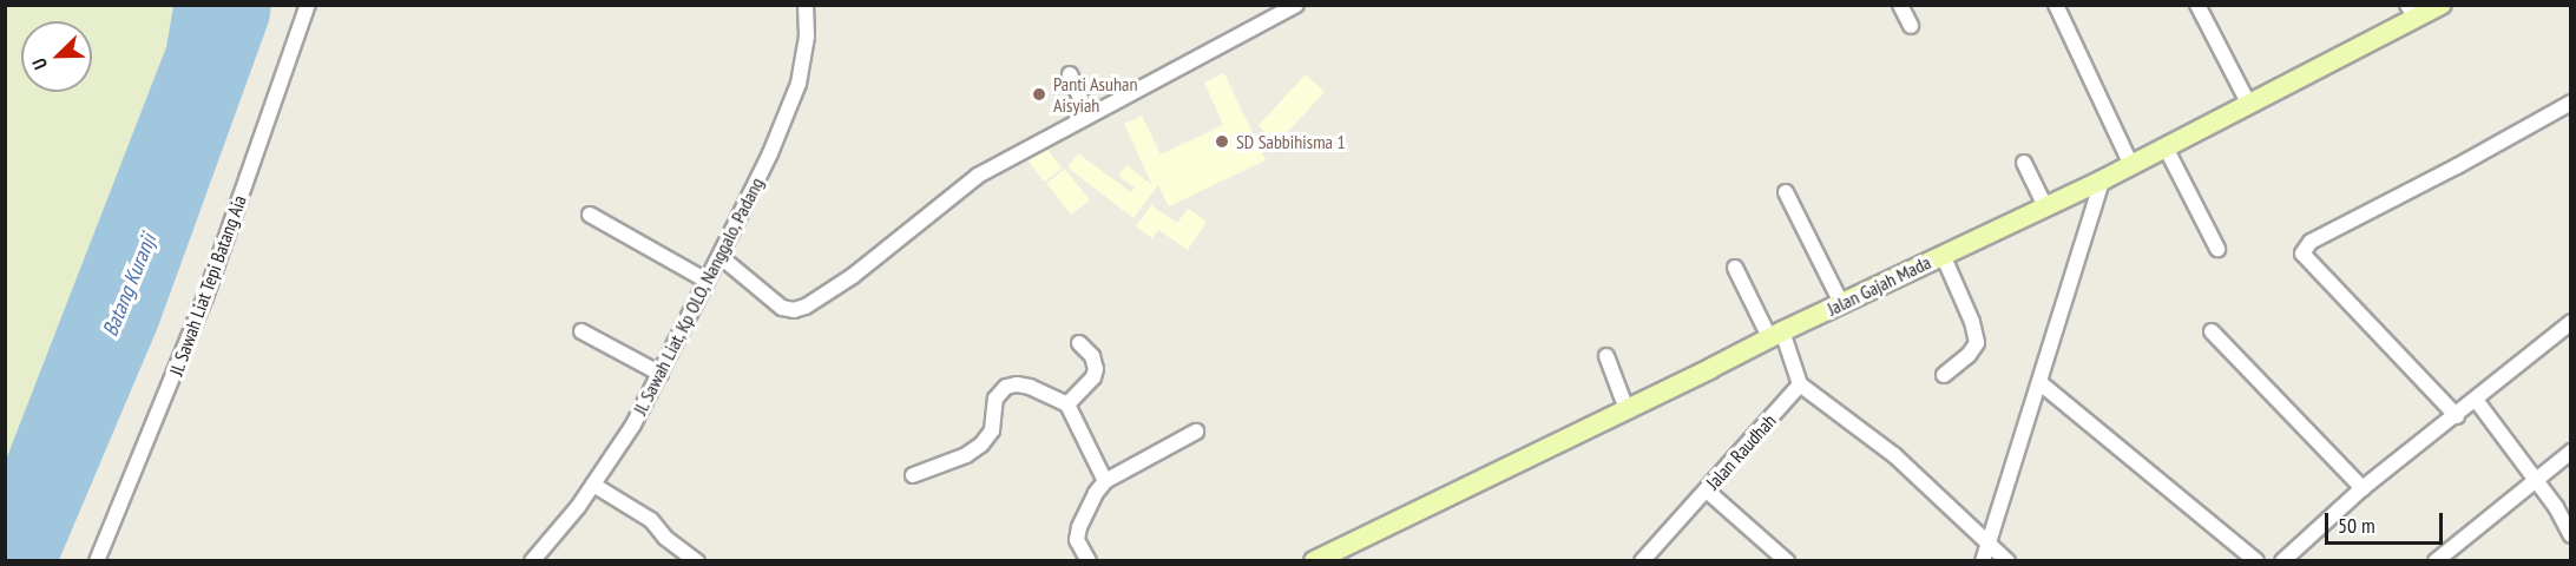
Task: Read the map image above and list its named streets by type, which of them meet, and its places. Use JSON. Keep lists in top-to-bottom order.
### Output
{
  "streets": {
    "main road": ["Jalan Gajah Mada"],
    "street": ["Jl. Sawah Liat Tepi Batang Aia", "Jl. Sawah Liat, Kp OLO, Nanggalo, Padang", "Jalan Raudhah"]
  },
  "water": ["Batang Kuranji"],
  "places": ["Panti Asuhan Aisyiah", "SD Sabbihisma 1"],
  "scale_bar": "50 m",
  "north": "bottom left"
}
